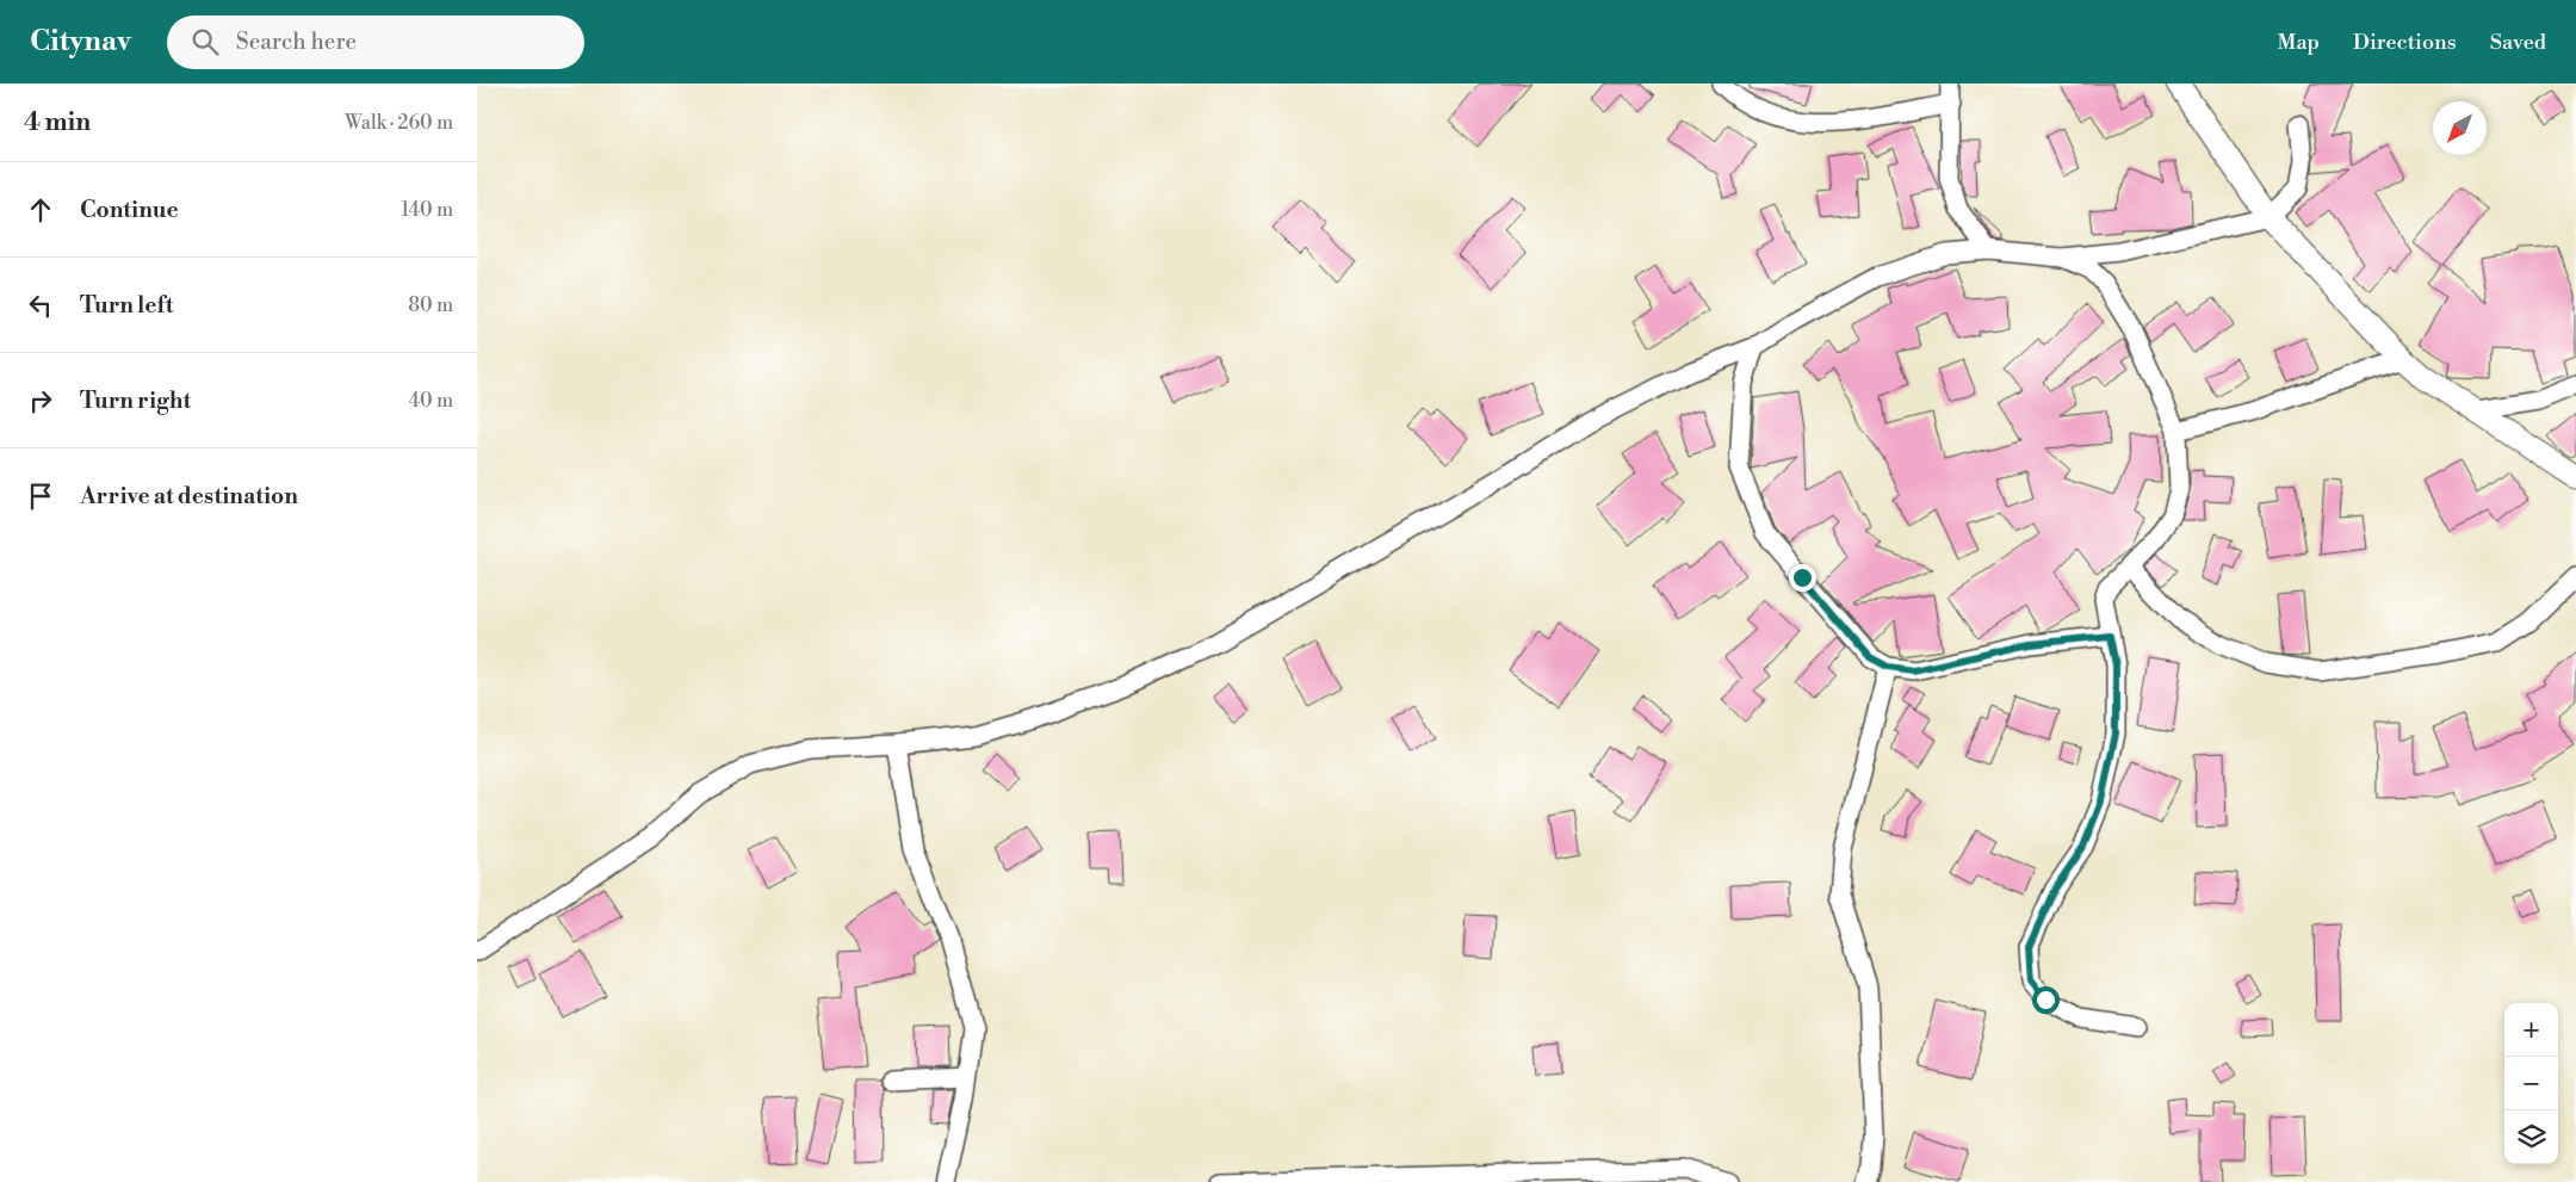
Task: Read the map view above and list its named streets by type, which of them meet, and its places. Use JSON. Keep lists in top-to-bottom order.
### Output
{
  "north": "bottom left",
  "page": {
    "header": "Citynav",
    "search": "Search here",
    "nav": ["Map", "Directions", "Saved"],
    "heading": ["4 min", "Walk · 260 m"],
    "list": [
      ["Continue", "140 m"],
      ["Turn left", "80 m"],
      ["Turn right", "40 m"],
      "Arrive at destination"
    ],
    "map_buttons": ["+", "−"]
  }
}
